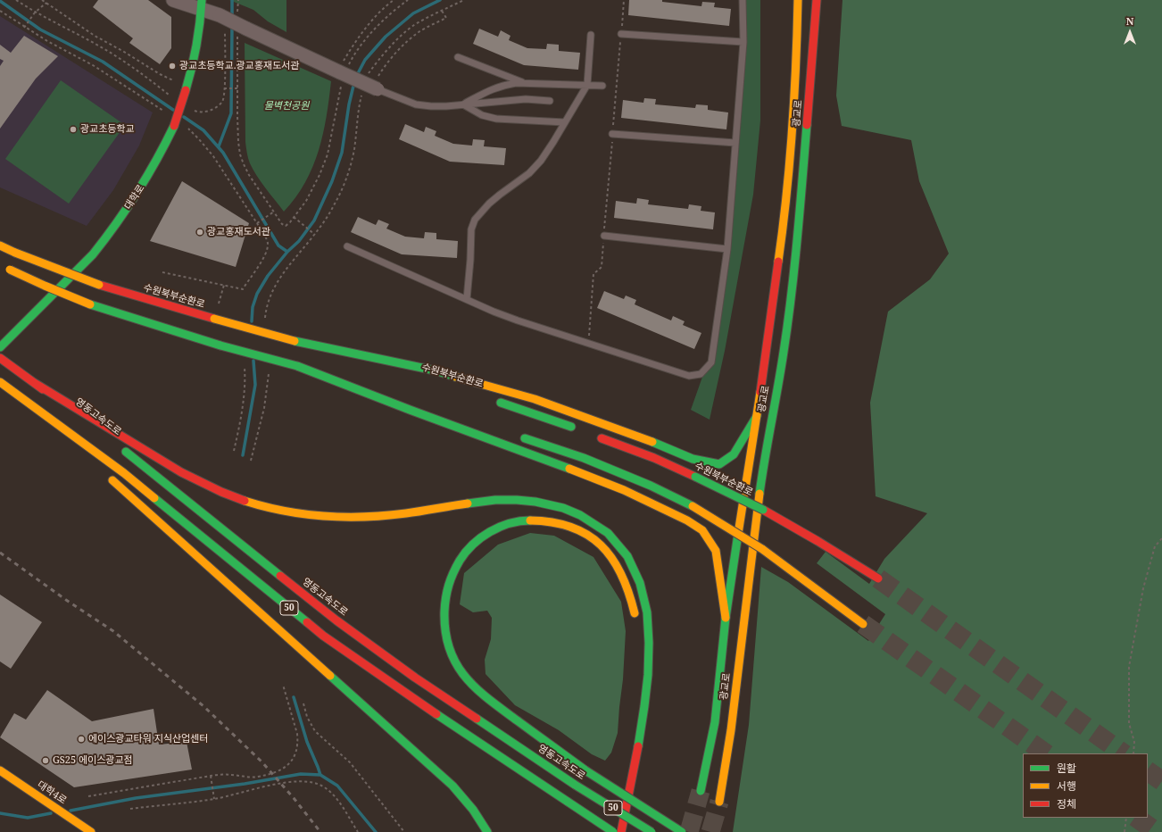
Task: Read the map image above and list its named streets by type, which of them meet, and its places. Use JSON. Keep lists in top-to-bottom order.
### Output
{
  "streets": {
    "main road": [
      "광교로",
      "대학로",
      "수원북부순환로",
      "영동고속도로",
      "50",
      "대학4로"
    ]
  },
  "parks": ["물벽천공원"],
  "places": [
    "광교초등학교.광교홍재도서관",
    "광교초등학교",
    "광교홍재도서관",
    "에이스광교타워 지식산업센터",
    "GS25 에이스광교점"
  ],
  "legend": ["원활", "서행", "정체"],
  "north": "top"
}
